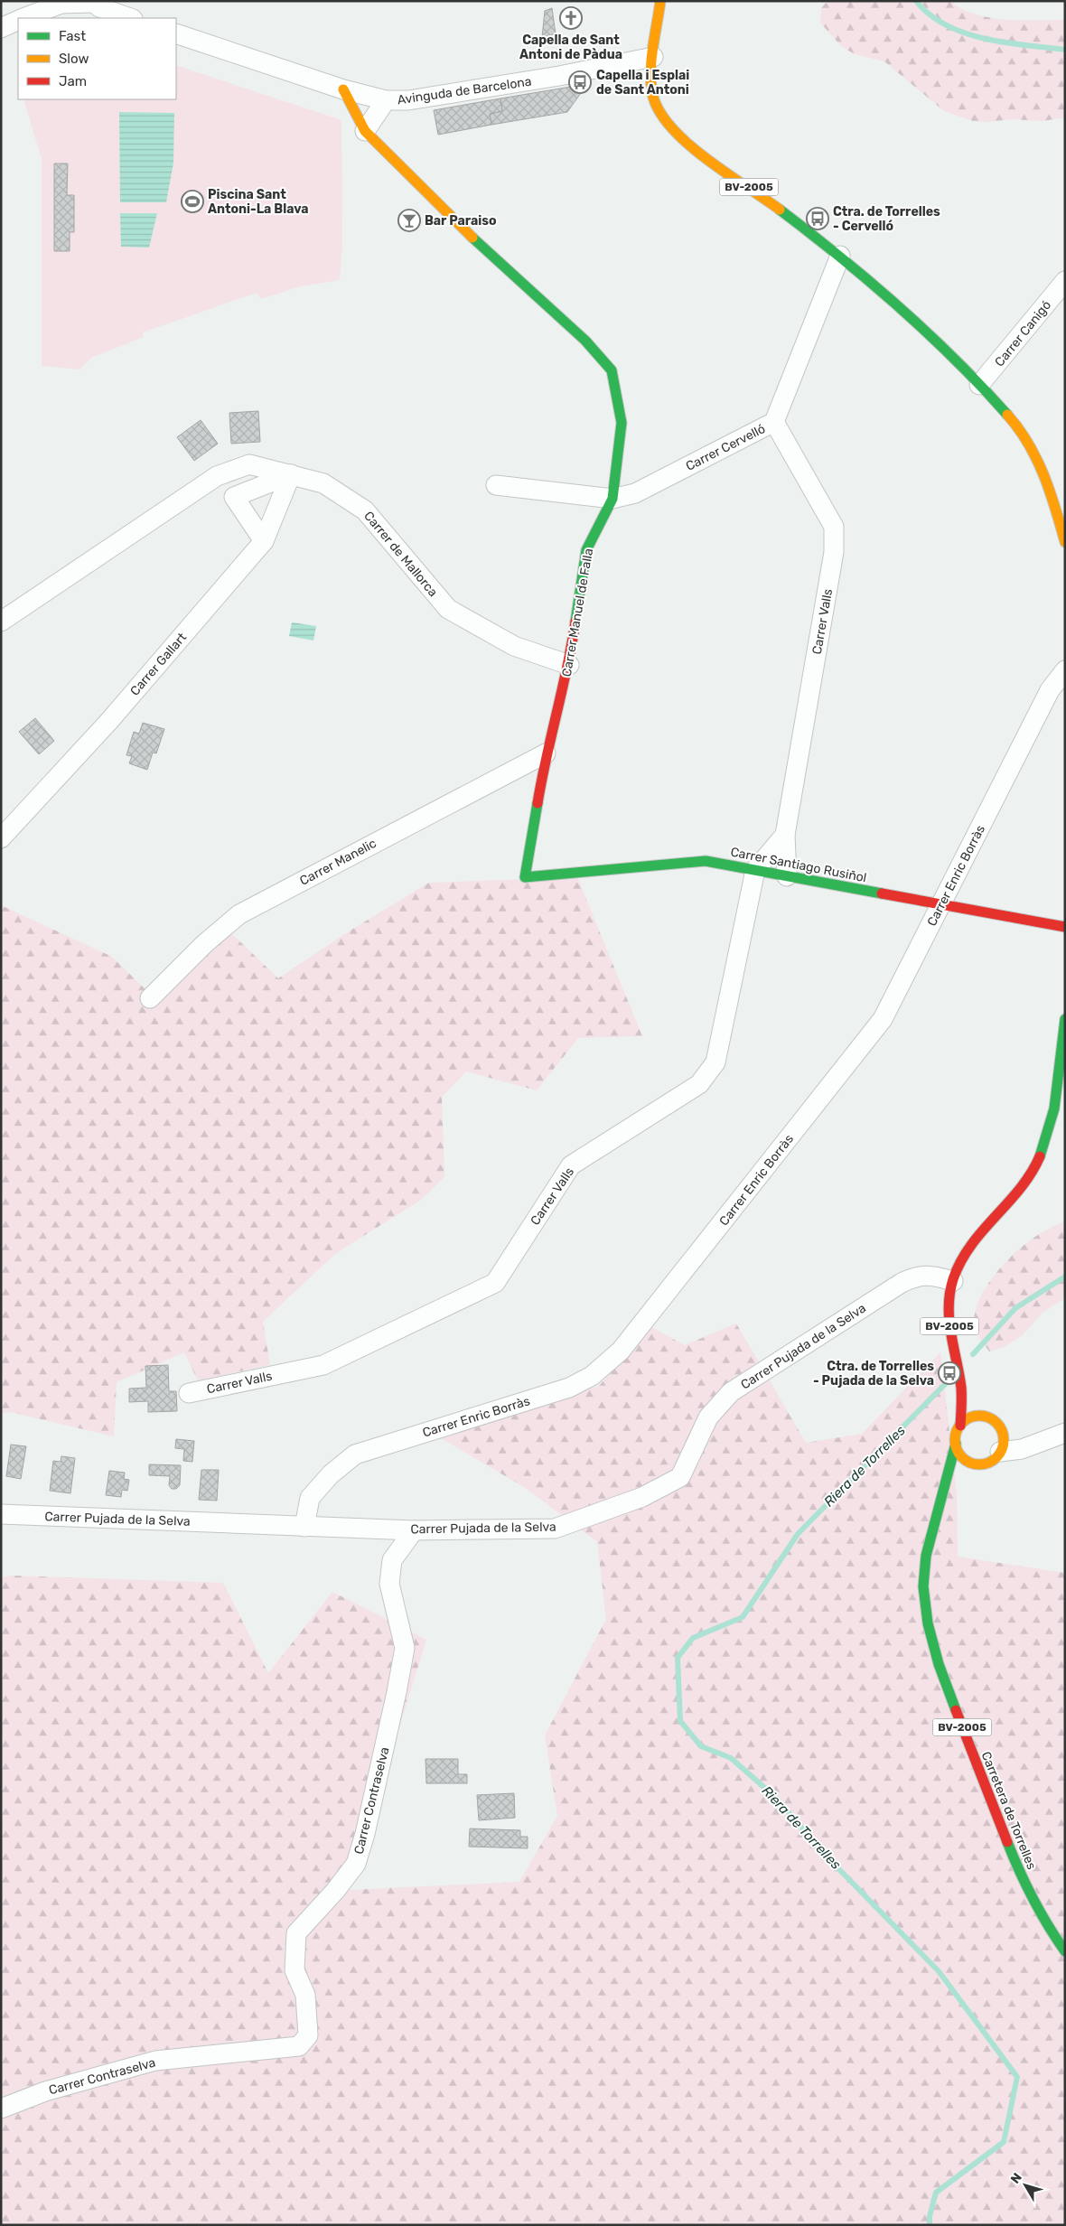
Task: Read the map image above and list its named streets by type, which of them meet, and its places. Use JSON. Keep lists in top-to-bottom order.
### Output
{
  "streets": {
    "main road": [
      "BV-2005",
      "Carrer Manuel de Falla",
      "Carrer Santiago Rusiñol",
      "Carretera de Torrelles"
    ],
    "street": [
      "Avinguda de Barcelona",
      "Carrer Canigó",
      "Carrer Cervelló",
      "Carrer de Mallorca",
      "Carrer Valls",
      "Carrer Gallart",
      "Carrer Manelic",
      "Carrer Enric Borràs",
      "Carrer Pujada de la Selva",
      "Carrer Contraselva"
    ]
  },
  "crossings": [
    ["Avinguda de Barcelona", "BV-2005"],
    ["Avinguda de Barcelona", "Carrer Manuel de Falla"],
    ["BV-2005", "Carrer Canigó"],
    ["BV-2005", "Carrer Cervelló"],
    ["BV-2005", "Carrer Pujada de la Selva"],
    ["BV-2005", "Carretera de Torrelles"],
    ["Carrer Cervelló", "Carrer Manuel de Falla"],
    ["Carrer Cervelló", "Carrer Valls"],
    ["Carrer de Mallorca", "Carrer Manuel de Falla"],
    ["Carrer de Mallorca", "Carrer Gallart"],
    ["Carrer Manuel de Falla", "Carrer Manelic"],
    ["Carrer Manuel de Falla", "Carrer Santiago Rusiñol"],
    ["Carrer Valls", "Carrer Santiago Rusiñol"],
    ["Carrer Santiago Rusiñol", "Carrer Enric Borràs"],
    ["Carrer Enric Borràs", "Carrer Pujada de la Selva"],
    ["Carrer Pujada de la Selva", "Carrer Contraselva"]
  ],
  "water": ["Riera de Torrelles"],
  "places": {
    "church": ["Capella de Sant Antoni de Pàdua"],
    "bus stop": ["Capella i Esplai de Sant Antoni", "Ctra. de Torrelles - Cervelló", "Ctra. de Torrelles - Pujada de la Selva"],
    "sports": ["Piscina Sant Antoni-La Blava"],
    "bar": ["Bar Paraiso"]
  },
  "legend": ["Fast", "Slow", "Jam"],
  "north": "top left"
}
